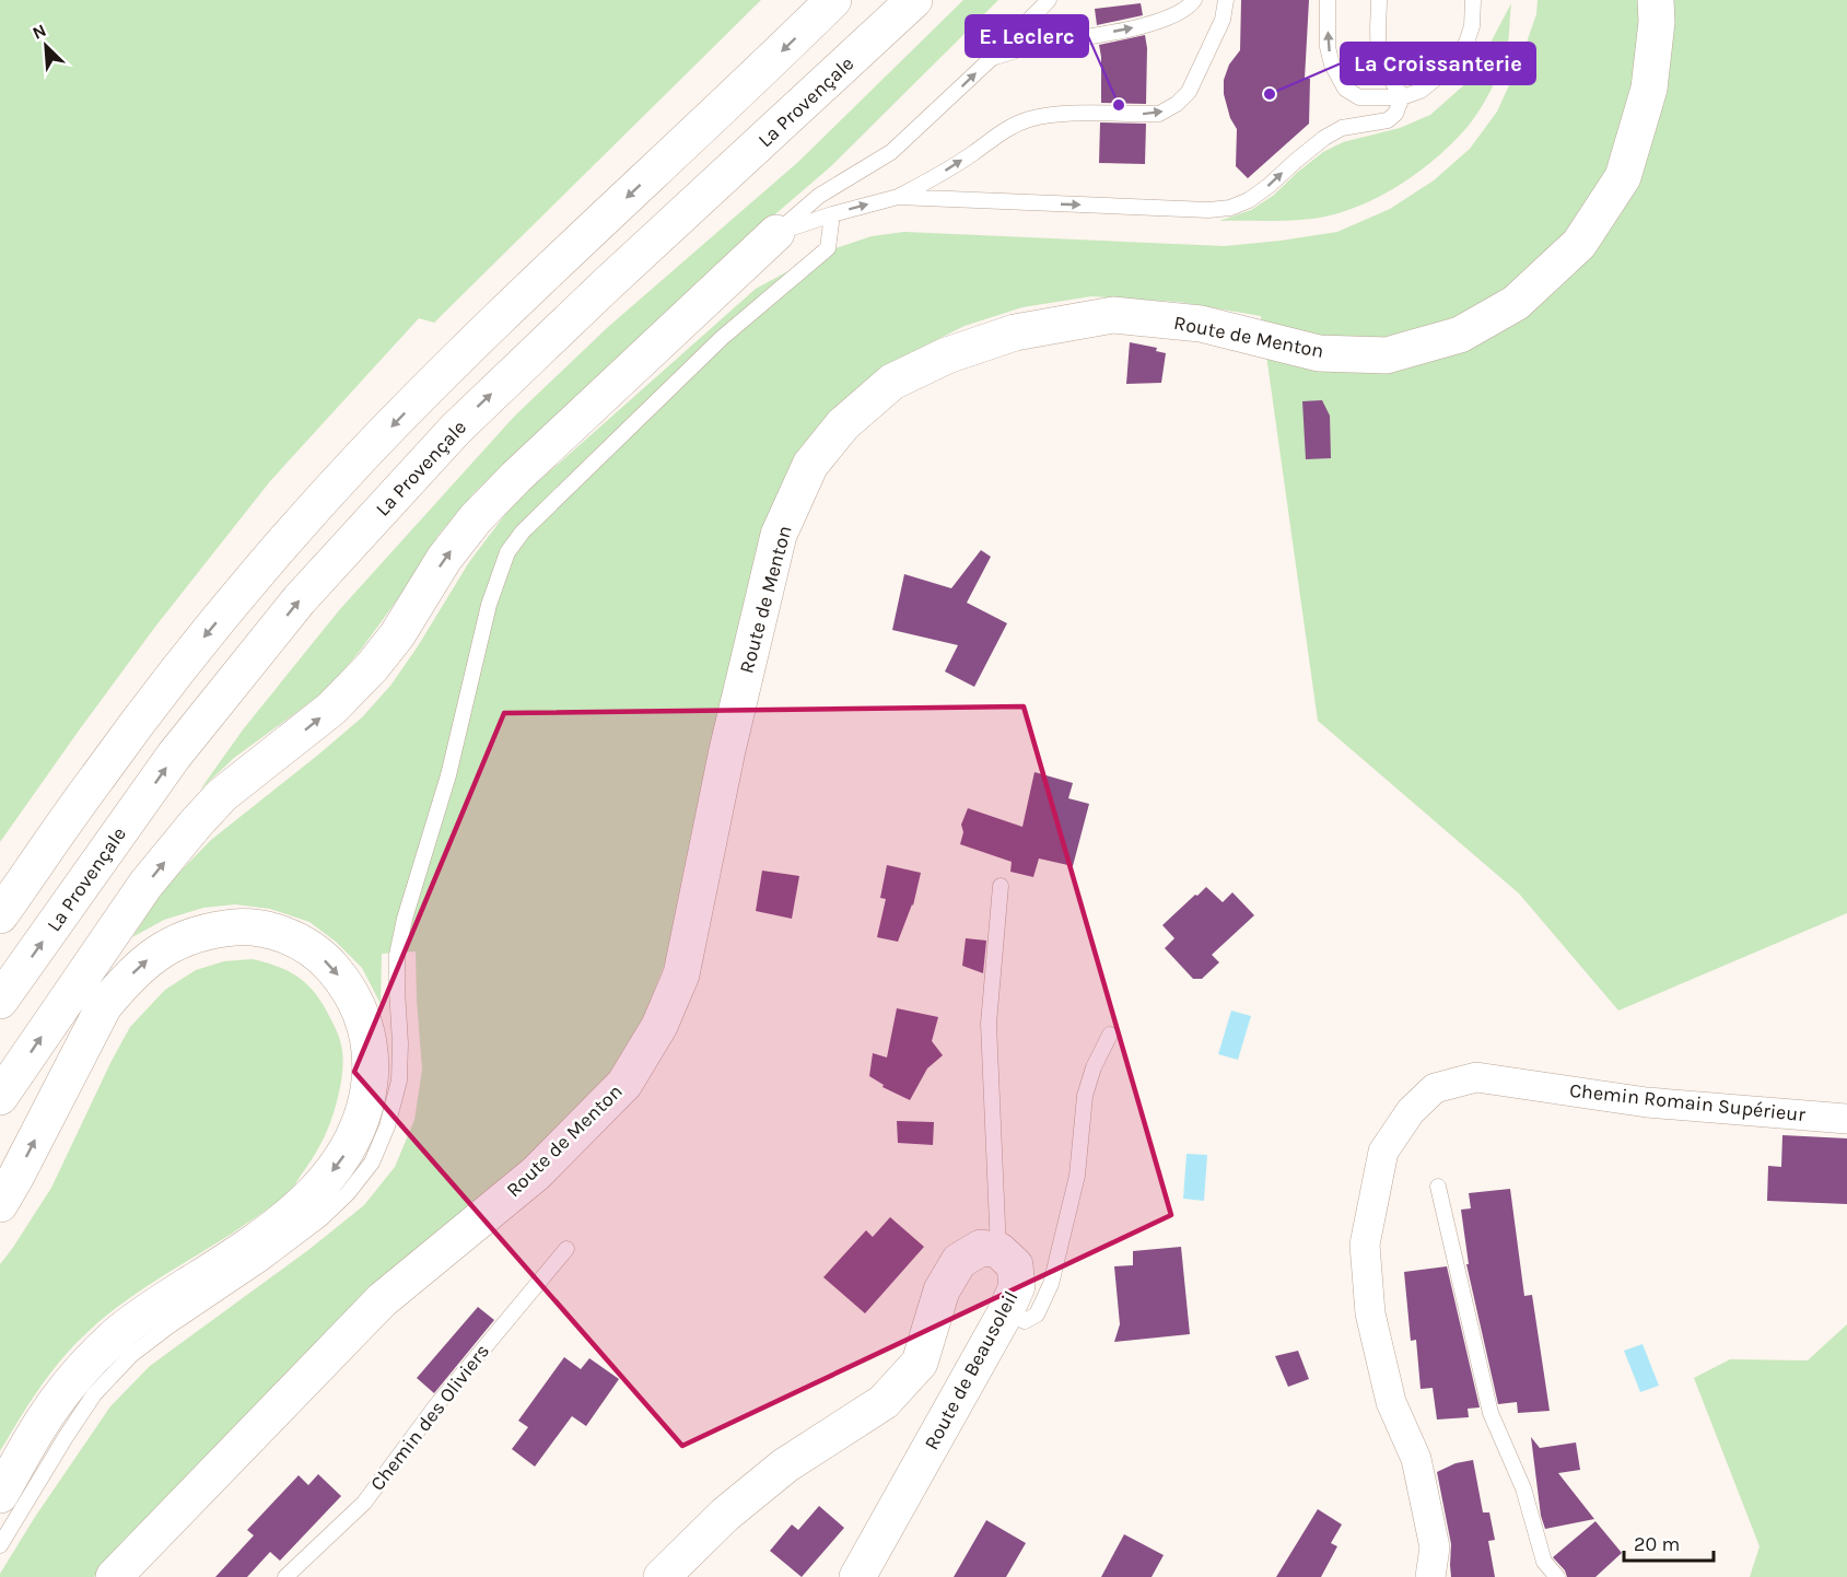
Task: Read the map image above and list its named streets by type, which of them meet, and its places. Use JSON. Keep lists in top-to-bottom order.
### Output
{
  "streets": {
    "main road": ["La Provençale", "Route de Menton", "Route de Beausoleil"],
    "street": ["Chemin Romain Supérieur"],
    "lane": ["Chemin des Oliviers"]
  },
  "places": ["La Croissanterie", "E. Leclerc"],
  "scale_bar": "20 m",
  "north": "top left"
}
